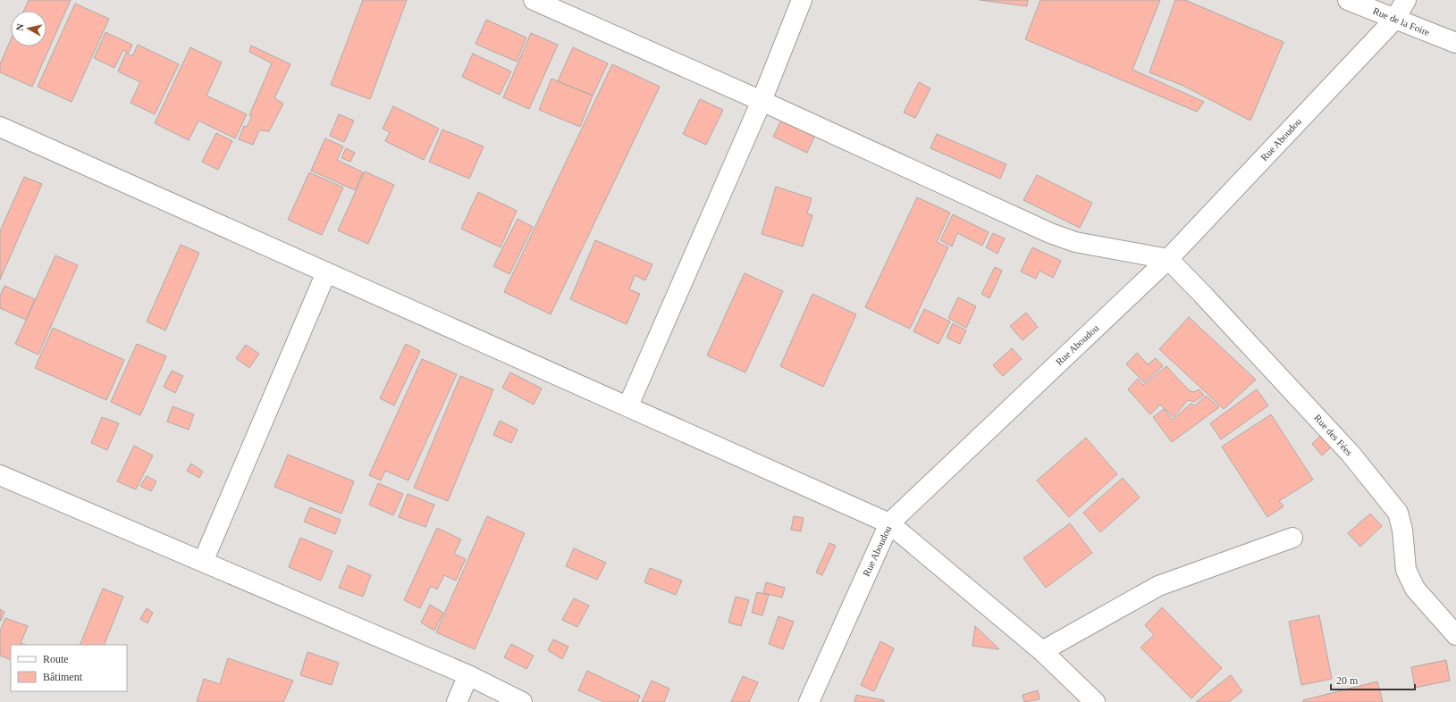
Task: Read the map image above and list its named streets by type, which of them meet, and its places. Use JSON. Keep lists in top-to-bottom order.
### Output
{
  "streets": {
    "street": ["Rue de la Foire", "Rue Aboudou", "Rue des Fées"]
  },
  "crossings": [
    ["Rue de la Foire", "Rue Aboudou"],
    ["Rue Aboudou", "Rue des Fées"]
  ],
  "legend": ["Route", "Bâtiment"],
  "scale_bar": "20 m",
  "north": "left"
}
